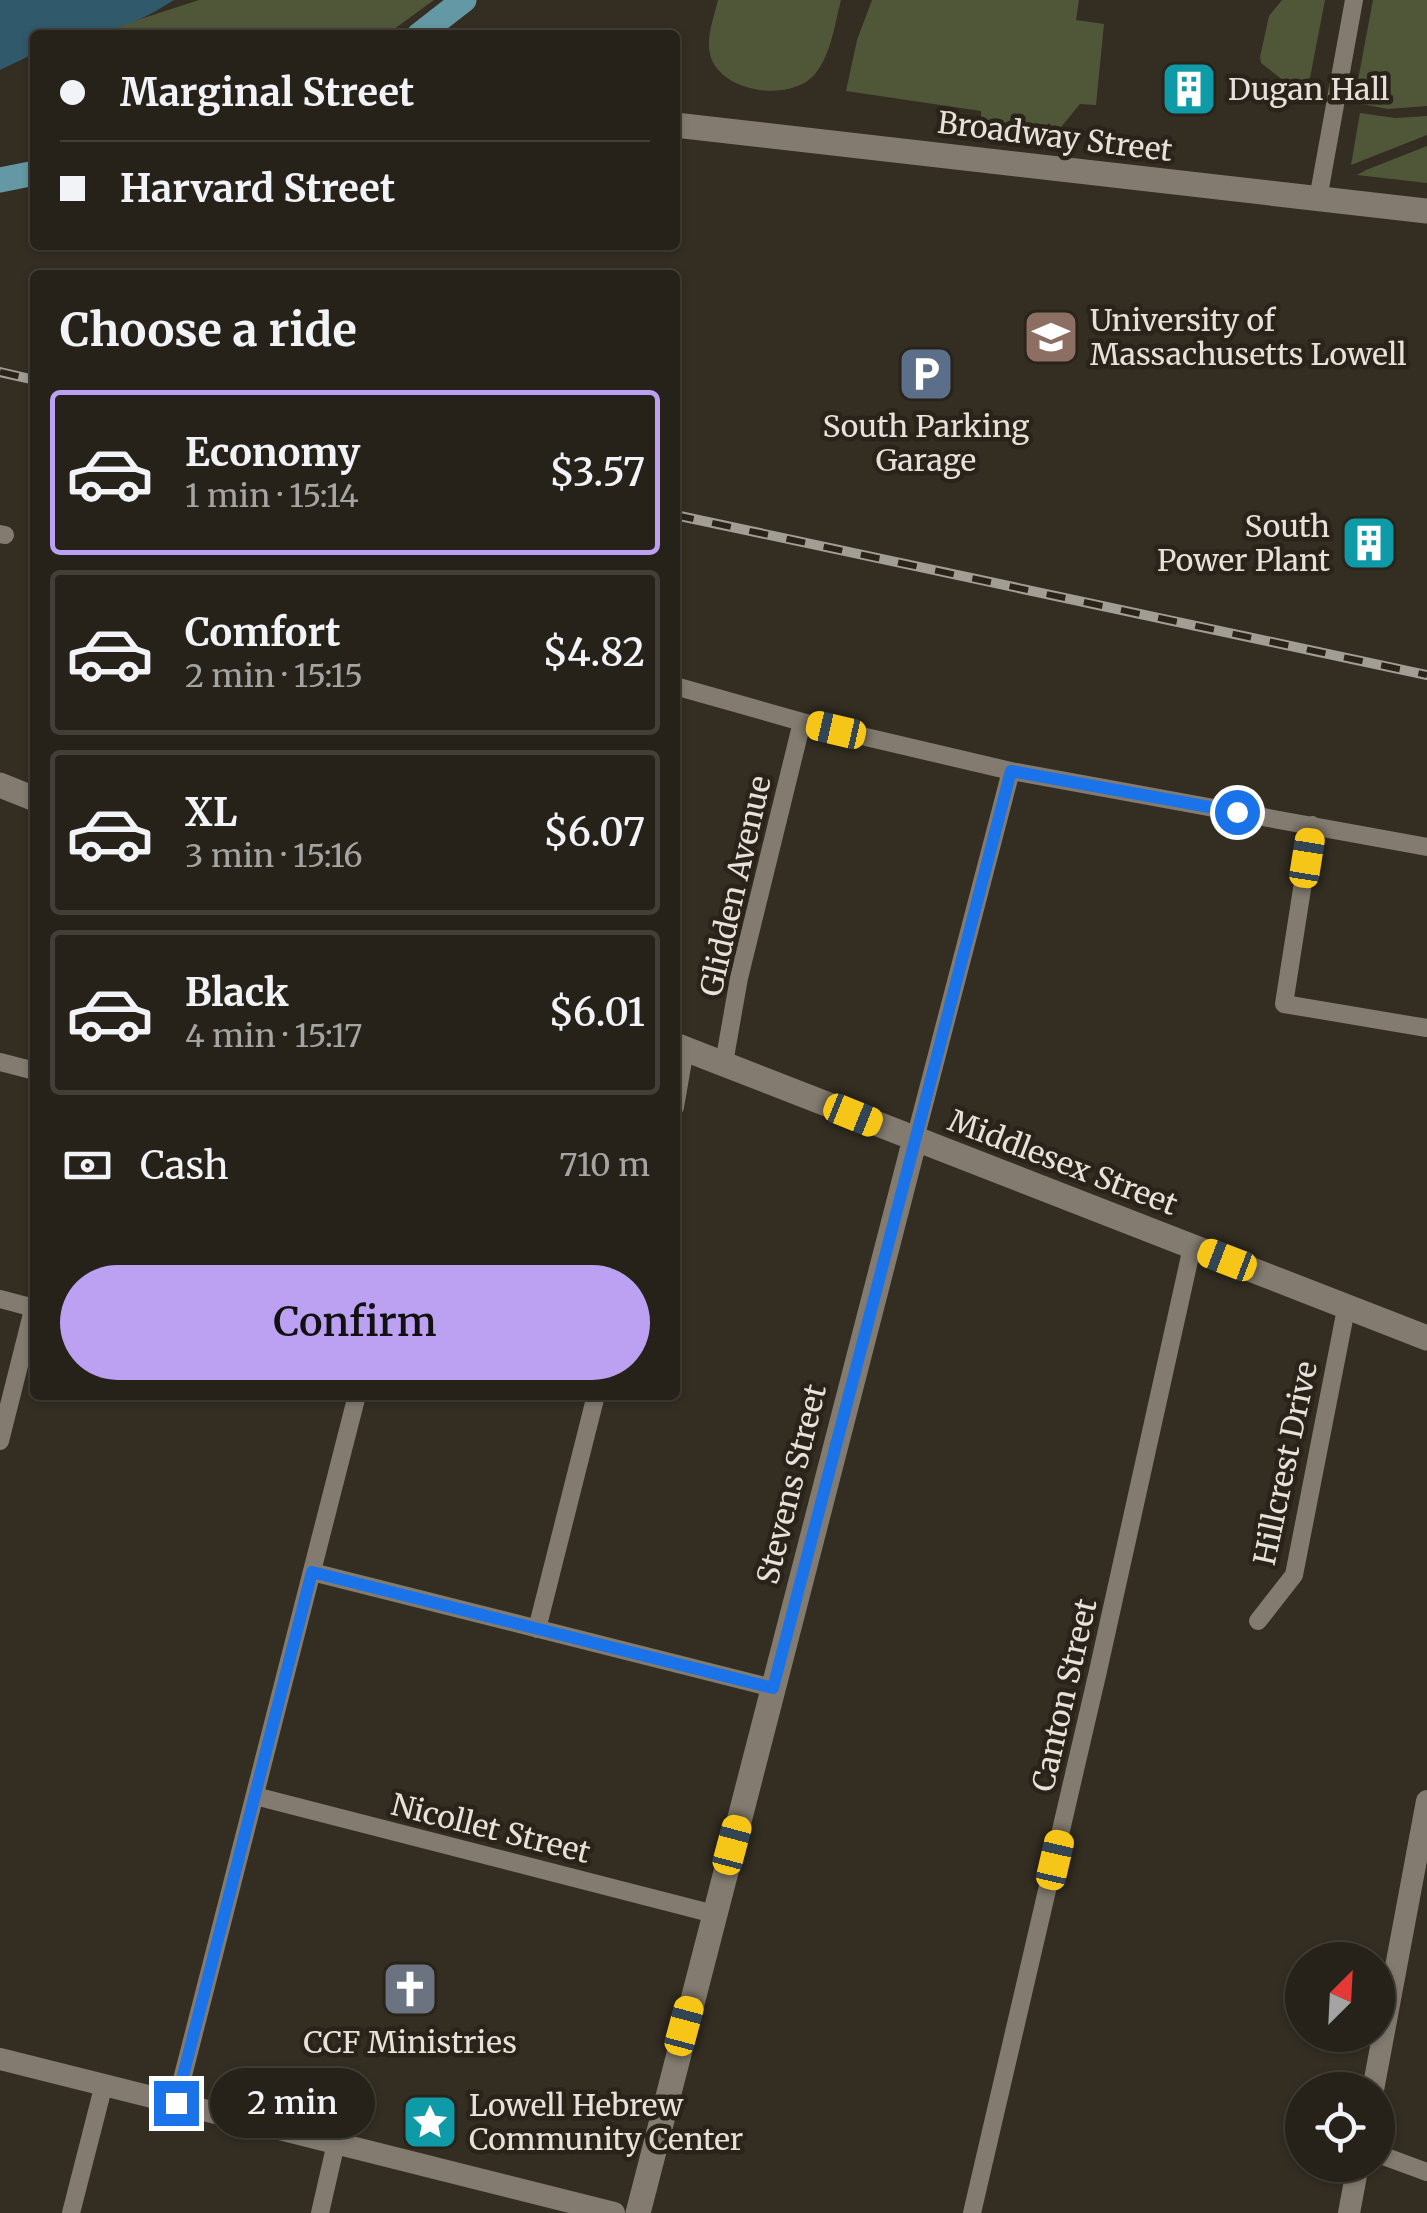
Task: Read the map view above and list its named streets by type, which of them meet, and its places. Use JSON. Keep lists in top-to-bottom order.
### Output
{
  "streets": {
    "main road": ["Broadway Street", "Middlesex Street", "Stevens Street"],
    "street": [
      "Glidden Avenue",
      "Hillcrest Drive",
      "Canton Street",
      "Nicollet Street"
    ]
  },
  "crossings": [
    ["Glidden Avenue", "Middlesex Street"],
    ["Middlesex Street", "Hillcrest Drive"],
    ["Middlesex Street", "Stevens Street"],
    ["Middlesex Street", "Canton Street"],
    ["Stevens Street", "Nicollet Street"]
  ],
  "places": {
    "building": ["Dugan Hall", "South Power Plant"],
    "school or university": ["University of Massachusetts Lowell"],
    "parking": ["South Parking Garage"],
    "church": ["CCF Ministries"],
    "place": ["Lowell Hebrew Community Center"]
  },
  "north": "top right",
  "page": {
    "banner": ["Marginal Street", "Harvard Street"],
    "heading": "Choose a ride",
    "list": [
      {
        "name": "Economy",
        "note": "1 min · 15:14",
        "value": "$3.57"
      },
      {
        "name": "Comfort",
        "note": "2 min · 15:15",
        "value": "$4.82"
      },
      {
        "name": "XL",
        "note": "3 min · 15:16",
        "value": "$6.07"
      },
      {
        "name": "Black",
        "note": "4 min · 15:17",
        "value": "$6.01"
      }
    ],
    "pay": ["Cash", "710 m"],
    "buttons": "Confirm",
    "bubble": "2 min"
  }
}
